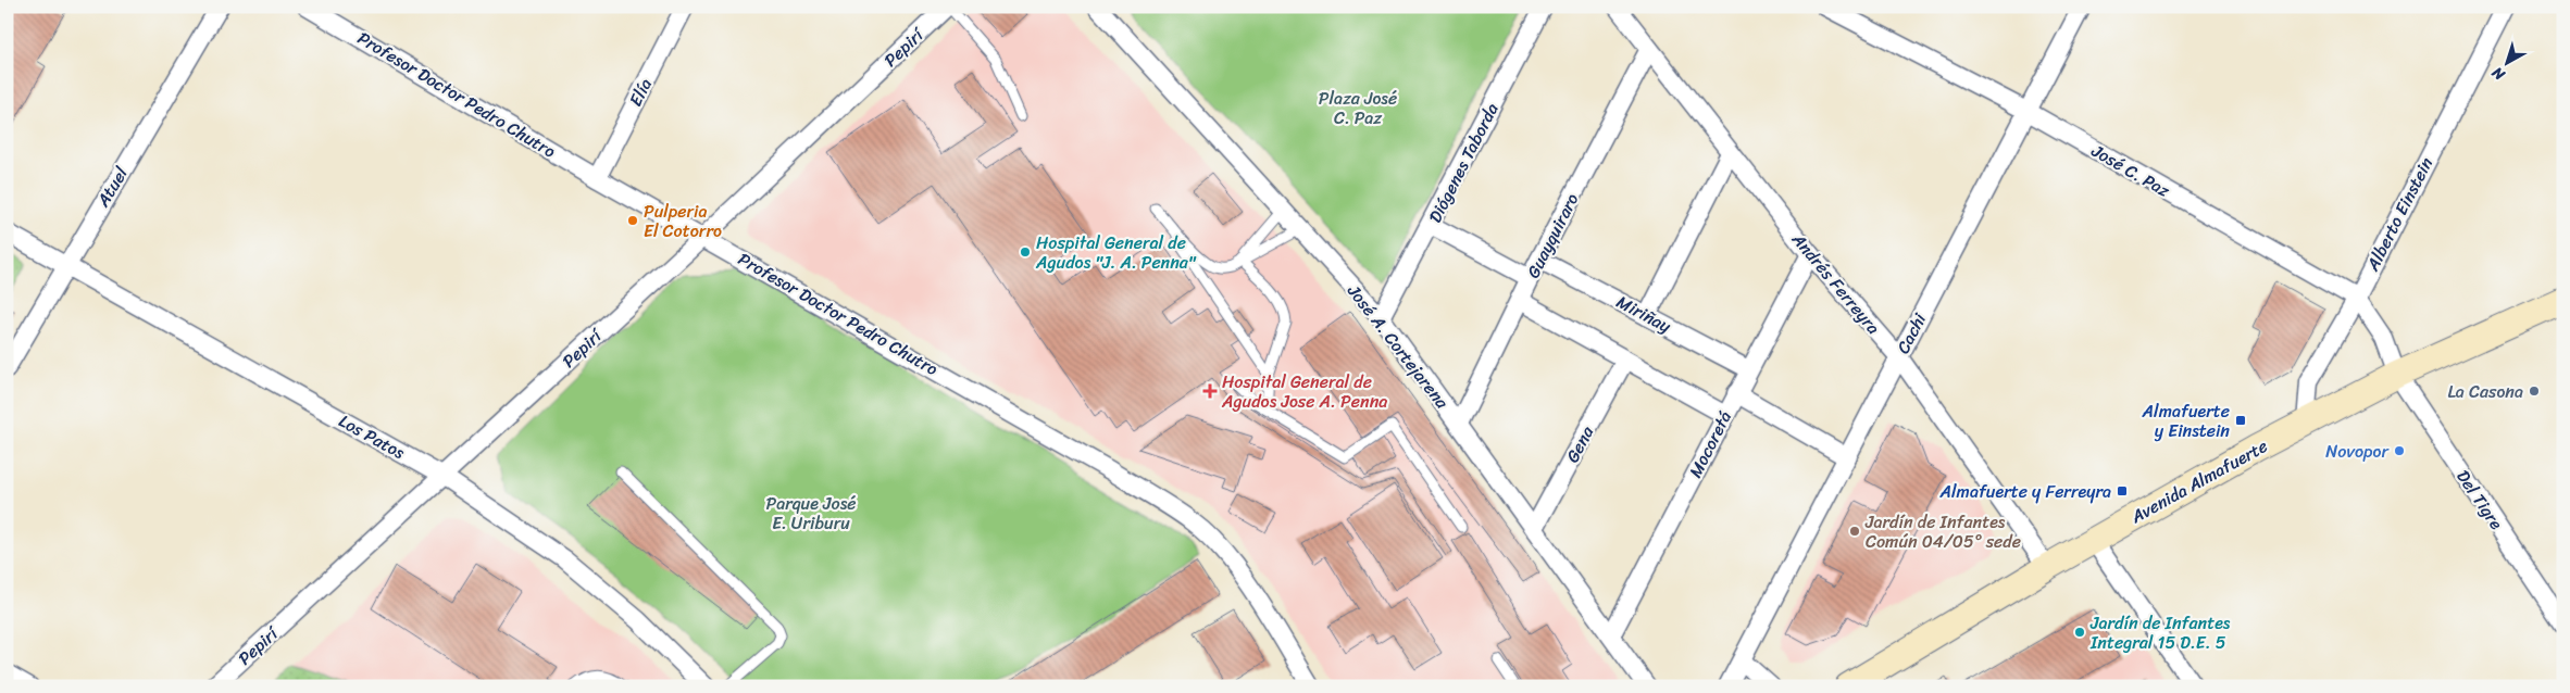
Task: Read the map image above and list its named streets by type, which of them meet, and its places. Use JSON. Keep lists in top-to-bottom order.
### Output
{
  "streets": {
    "main road": ["Avenida Almafuerte"],
    "street": [
      "Pepirí",
      "Elía",
      "Profesor Doctor Pedro Chutro",
      "Diógenes Taborda",
      "José C. Paz",
      "Atuel",
      "Alberto Einstein",
      "Guayquiraro",
      "Andrés Ferreyra",
      "Miriñay",
      "Cachi",
      "José A. Cortejarena",
      "Los Patos",
      "Gena",
      "Mocoretá",
      "Del Tigre"
    ]
  },
  "crossings": [
    ["Pepirí", "Profesor Doctor Pedro Chutro"],
    ["Pepirí", "Los Patos"],
    ["Elía", "Profesor Doctor Pedro Chutro"],
    ["Diógenes Taborda", "José A. Cortejarena"],
    ["José C. Paz", "Alberto Einstein"],
    ["José C. Paz", "Cachi"],
    ["José C. Paz", "Avenida Almafuerte"],
    ["José C. Paz", "Del Tigre"],
    ["Atuel", "Los Patos"],
    ["Alberto Einstein", "Avenida Almafuerte"],
    ["Guayquiraro", "Andrés Ferreyra"],
    ["Guayquiraro", "Miriñay"],
    ["Guayquiraro", "José A. Cortejarena"],
    ["Andrés Ferreyra", "Cachi"],
    ["Andrés Ferreyra", "Mocoretá"],
    ["Andrés Ferreyra", "Avenida Almafuerte"],
    ["Miriñay", "Mocoretá"],
    ["José A. Cortejarena", "Gena"],
    ["José A. Cortejarena", "Mocoretá"],
    ["Avenida Almafuerte", "Del Tigre"]
  ],
  "parks": ["Plaza José C. Paz", "Parque José E. Uriburu"],
  "places": {
    "other": [
      "Pulperia El Cotorro",
      "Hospital General de Agudos \"J. A. Penna\"",
      "La Casona",
      "Novopor",
      "Jardín de Infantes Común 04/05° sede",
      "Jardín de Infantes Integral 15 D.E. 5"
    ],
    "health": ["Hospital General de Agudos Jose A. Penna"],
    "transit": ["Almafuerte y Einstein", "Almafuerte y Ferreyra"]
  },
  "north": "bottom left"
}
